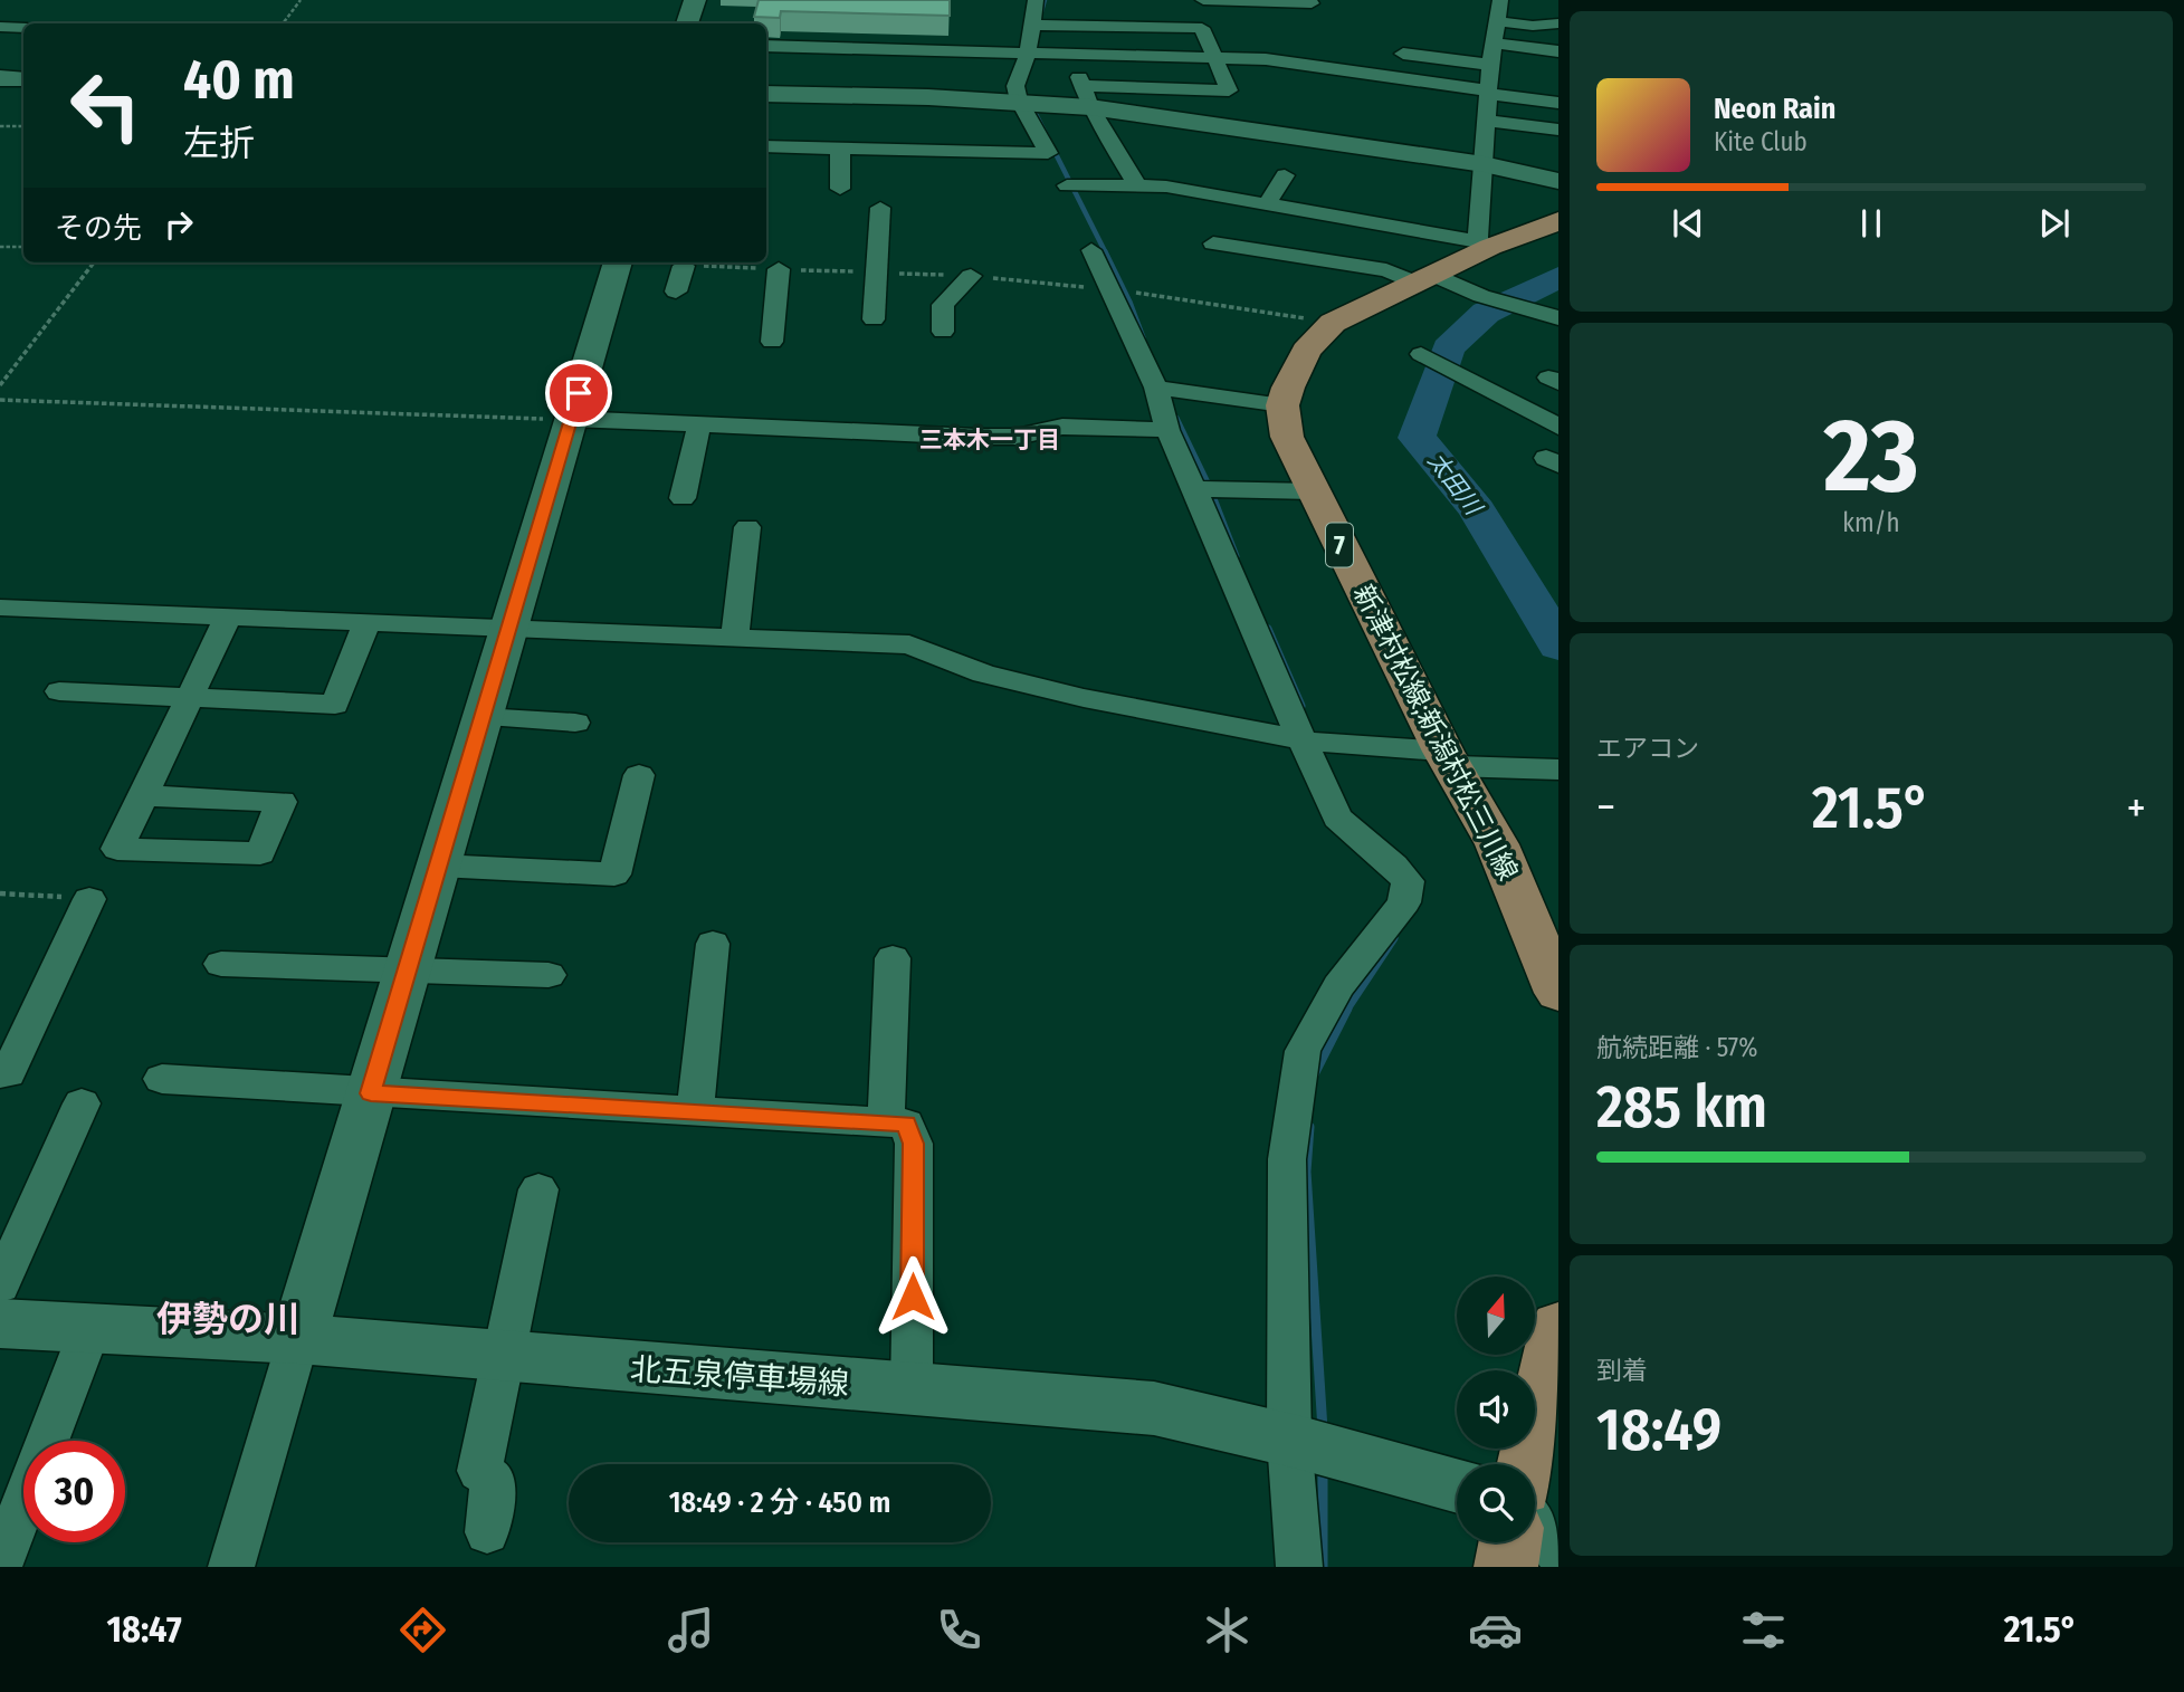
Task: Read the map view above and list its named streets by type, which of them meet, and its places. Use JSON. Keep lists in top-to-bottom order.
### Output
{
  "streets": {
    "main road": ["7", "新津村松線;新潟村松三川線"],
    "street": ["北五泉停車場線"]
  },
  "districts": ["三本木一丁目", "伊勢の川"],
  "water": ["太田川"],
  "north": "top",
  "page": {
    "turn": ["40 m", "左折"],
    "song": ["Neon Rain", "Kite Club"],
    "then": "その先",
    "tile": [
      ["23", "km/h"],
      "エアコン",
      ["航続距離 · 57%", "285 km"],
      ["到着", "18:49"]
    ],
    "heat": ["−", "21.5°", "+"],
    "limit": "30",
    "trip": "18:49 · 2 分 · 450 m",
    "tabs": ["18:47", "21.5°"]
  }
}
